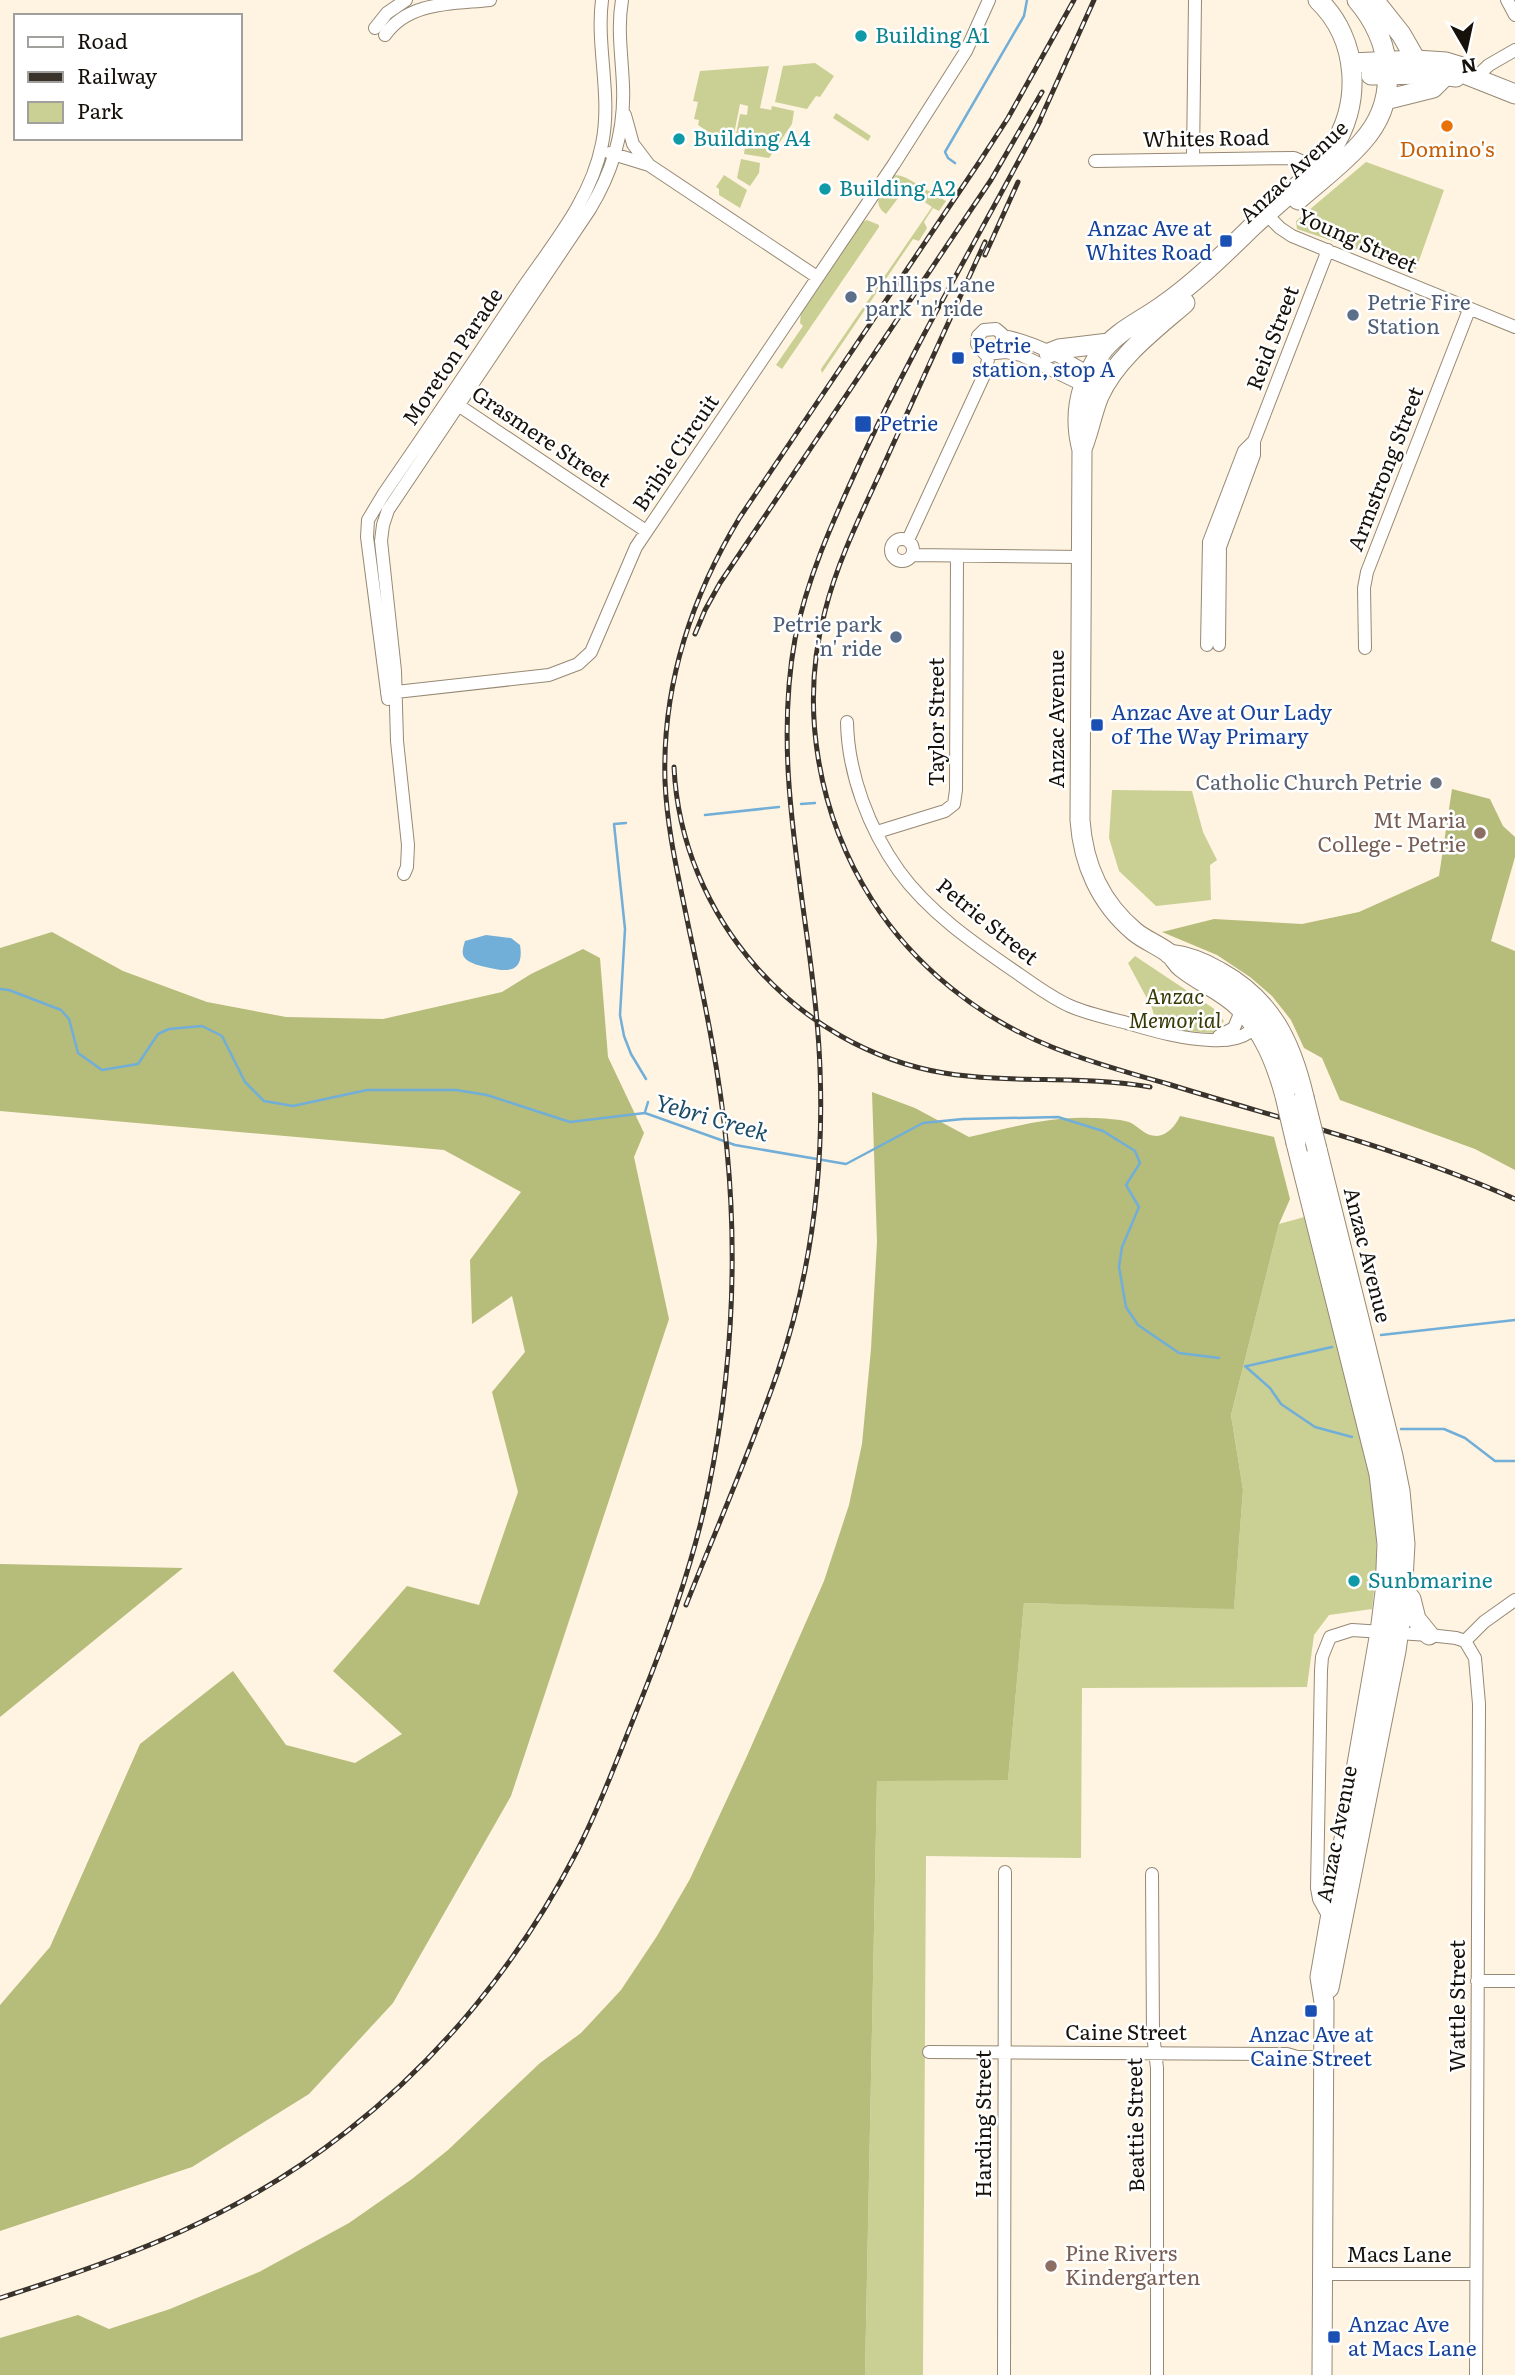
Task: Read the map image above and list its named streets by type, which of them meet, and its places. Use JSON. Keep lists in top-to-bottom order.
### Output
{
  "streets": {
    "main road": ["Anzac Avenue"],
    "street": [
      "Whites Road",
      "Young Street",
      "Reid Street",
      "Moreton Parade",
      "Grasmere Street",
      "Bribie Circuit",
      "Armstrong Street",
      "Taylor Street",
      "Petrie Street",
      "Wattle Street",
      "Caine Street",
      "Harding Street",
      "Beattie Street",
      "Macs Lane"
    ]
  },
  "crossings": [
    ["Whites Road", "Anzac Avenue"],
    ["Anzac Avenue", "Young Street"],
    ["Anzac Avenue", "Petrie Street"],
    ["Anzac Avenue", "Caine Street"],
    ["Anzac Avenue", "Macs Lane"],
    ["Young Street", "Reid Street"],
    ["Young Street", "Armstrong Street"],
    ["Moreton Parade", "Grasmere Street"],
    ["Moreton Parade", "Bribie Circuit"],
    ["Grasmere Street", "Bribie Circuit"],
    ["Taylor Street", "Petrie Street"],
    ["Wattle Street", "Macs Lane"],
    ["Caine Street", "Harding Street"],
    ["Caine Street", "Beattie Street"]
  ],
  "water": ["Yebri Creek"],
  "parks": ["Anzac Memorial"],
  "places": {
    "other": [
      "Building A1",
      "Domino's",
      "Building A4",
      "Building A2",
      "Phillips Lane park 'n' ride",
      "Petrie Fire Station",
      "Petrie park 'n' ride",
      "Catholic Church Petrie",
      "Mt Maria College - Petrie",
      "Sunbmarine",
      "Pine Rivers Kindergarten"
    ],
    "transit": [
      "Anzac Ave at Whites Road",
      "Petrie station, stop A",
      "Petrie",
      "Anzac Ave at Our Lady of The Way Primary",
      "Anzac Ave at Caine Street",
      "Anzac Ave at Macs Lane"
    ]
  },
  "legend": ["Road", "Railway", "Park"],
  "north": "bottom"
}
